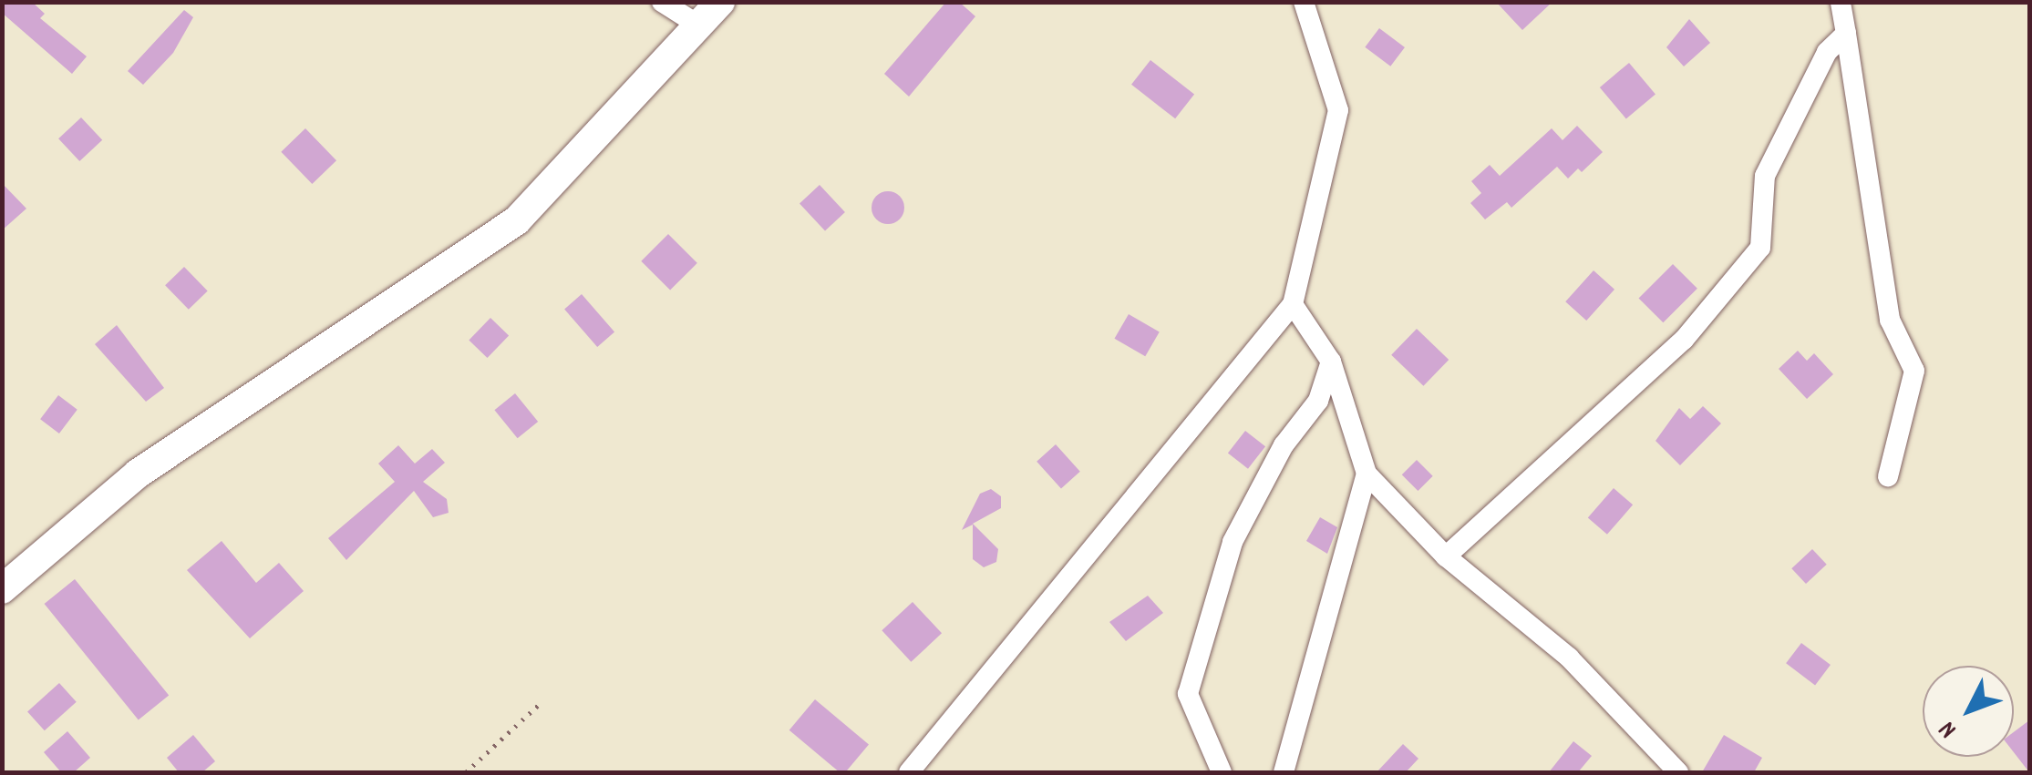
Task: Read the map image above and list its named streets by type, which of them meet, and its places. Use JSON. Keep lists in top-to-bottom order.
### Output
{
  "north": "bottom left"
}
